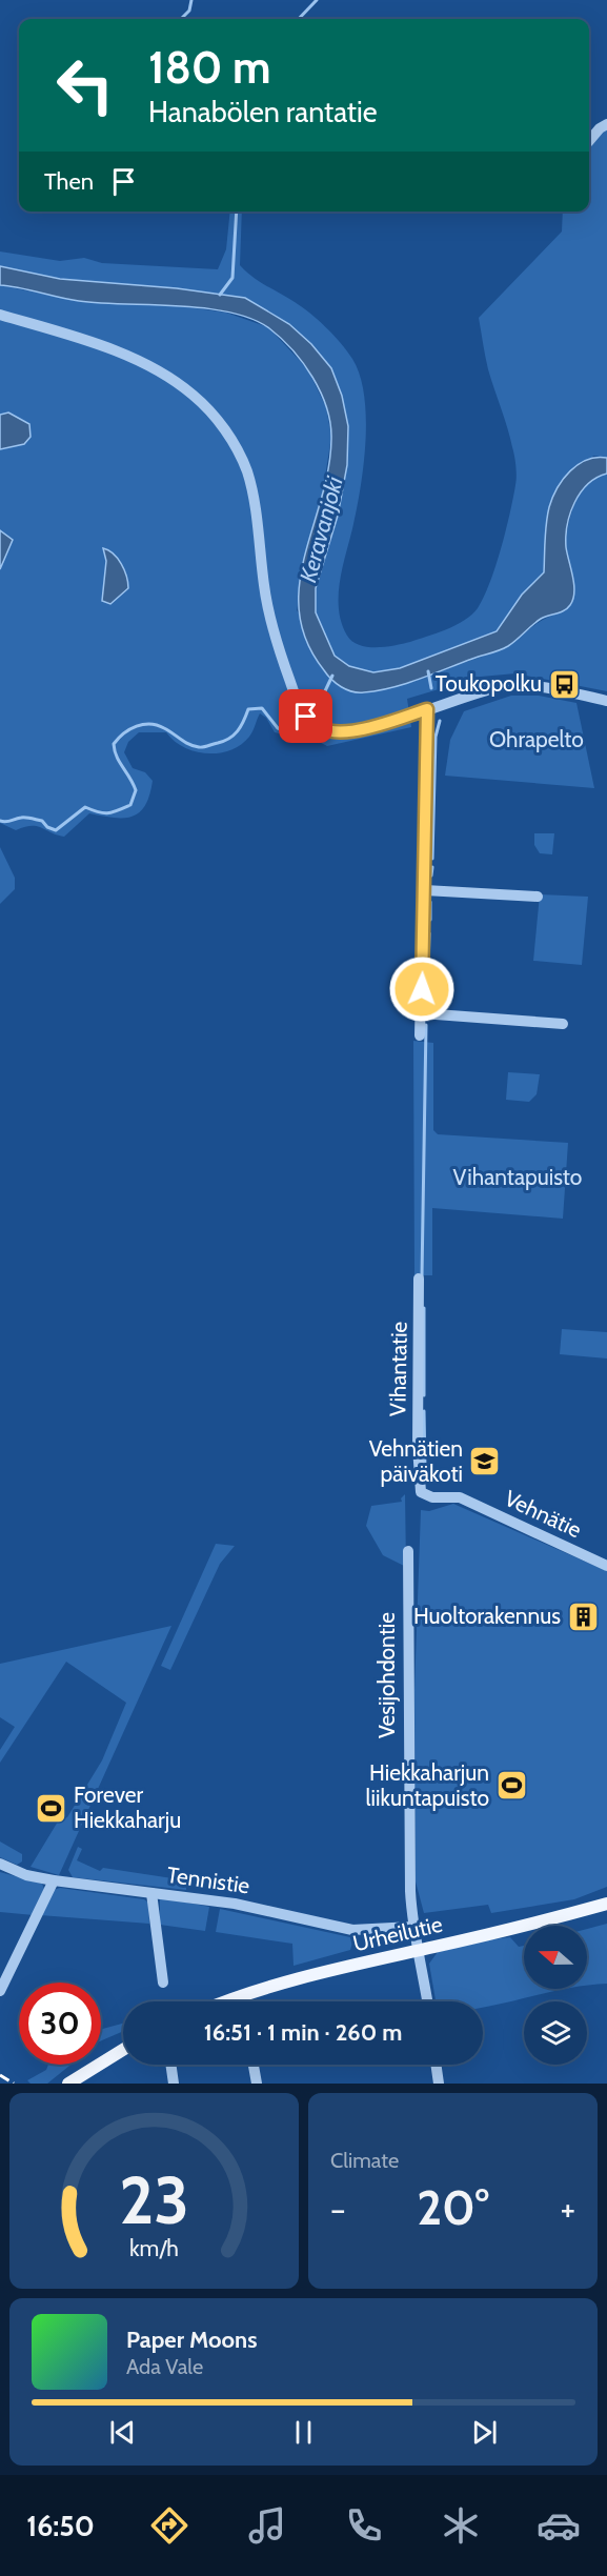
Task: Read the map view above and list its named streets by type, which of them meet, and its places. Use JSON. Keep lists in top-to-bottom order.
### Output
{
  "streets": {
    "main road": ["Urheilutie"],
    "street": [
      "Vihantatie",
      "Vehnätie",
      "Vesijohdontie",
      "Tennistie"
    ]
  },
  "crossings": [
    ["Vihantatie", "Vehnätie"],
    ["Vesijohdontie", "Tennistie"],
    ["Vesijohdontie", "Urheilutie"]
  ],
  "water": ["Keravanjoki"],
  "parks": ["Ohrapelto", "Vihantapuisto"],
  "places": {
    "bus stop": ["Toukopolku"],
    "school or university": ["Vehnätien päiväkoti"],
    "building": ["Huoltorakennus"],
    "sports": ["Hiekkaharjun liikuntapuisto", "Forever Hiekkaharju"]
  },
  "north": "left",
  "page": {
    "turn": ["180 m", "Hanabölen rantatie"],
    "then": "Then",
    "limit": "30",
    "trip": "16:51 · 1 min · 260 m",
    "tile": "Climate",
    "heat": ["−", "20°", "+"],
    "song": ["Paper Moons", "Ada Vale"],
    "tabs": "16:50",
    "gauge": ["23", "km/h"]
  }
}
